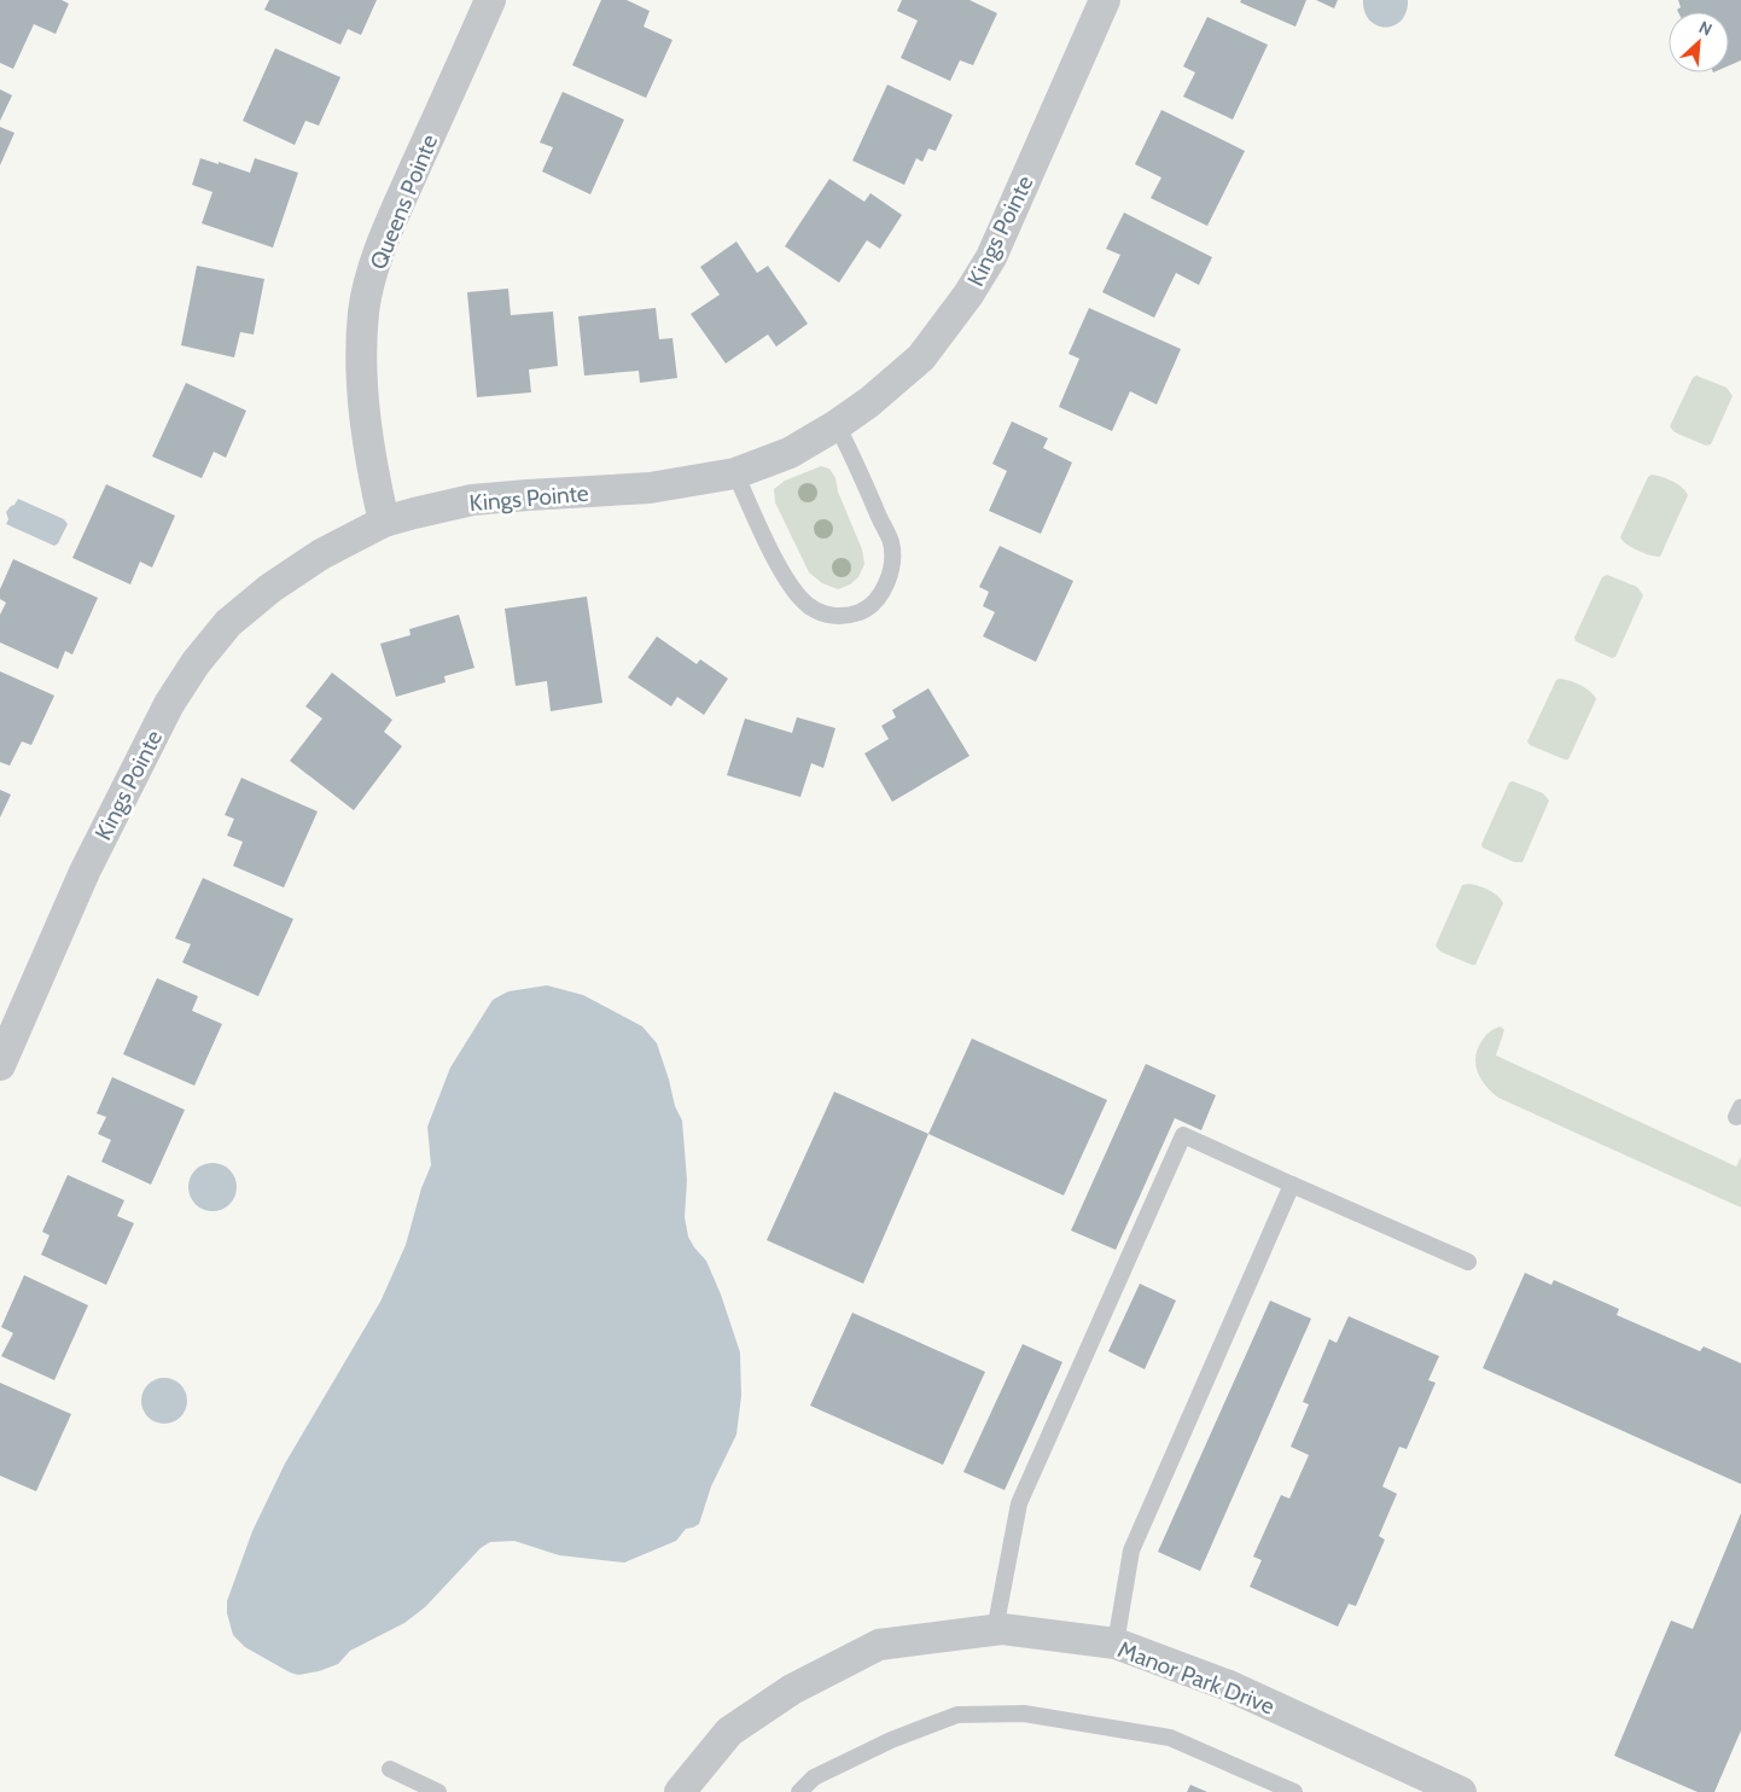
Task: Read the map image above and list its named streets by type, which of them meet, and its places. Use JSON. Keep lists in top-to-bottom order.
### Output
{
  "streets": {
    "street": ["Queens Pointe", "Kings Pointe", "Manor Park Drive"]
  },
  "crossings": [
    ["Queens Pointe", "Kings Pointe"]
  ],
  "north": "top right"
}
